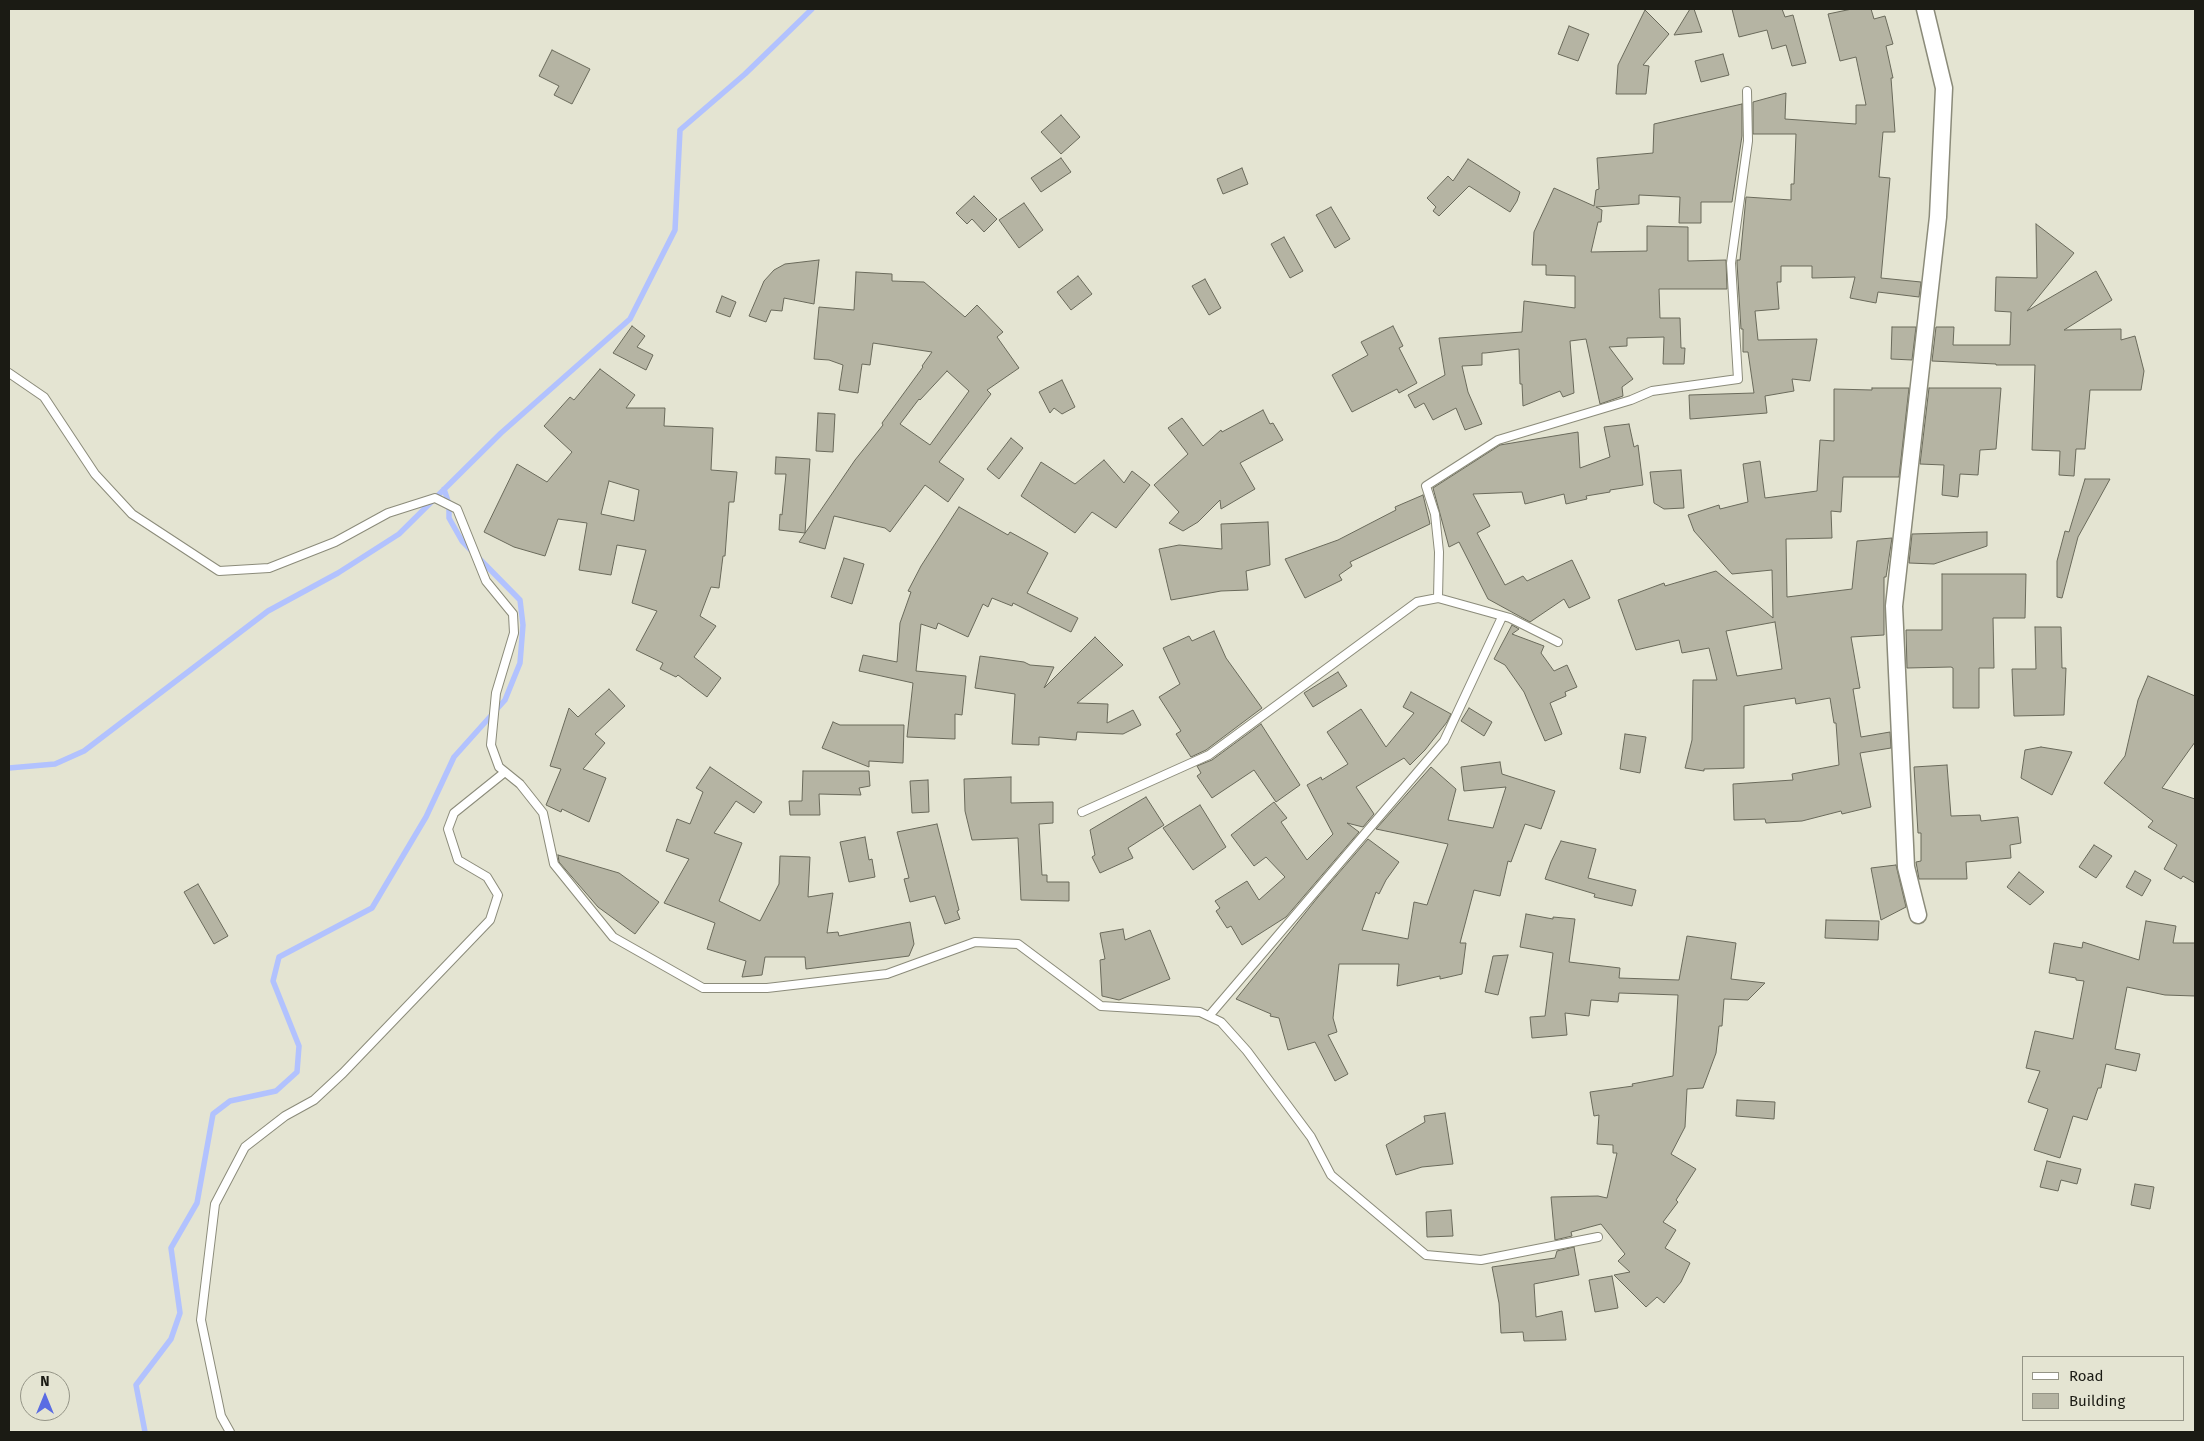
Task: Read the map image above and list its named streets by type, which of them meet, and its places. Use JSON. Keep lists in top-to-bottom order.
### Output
{
  "legend": ["Road", "Building"],
  "north": "top"
}
